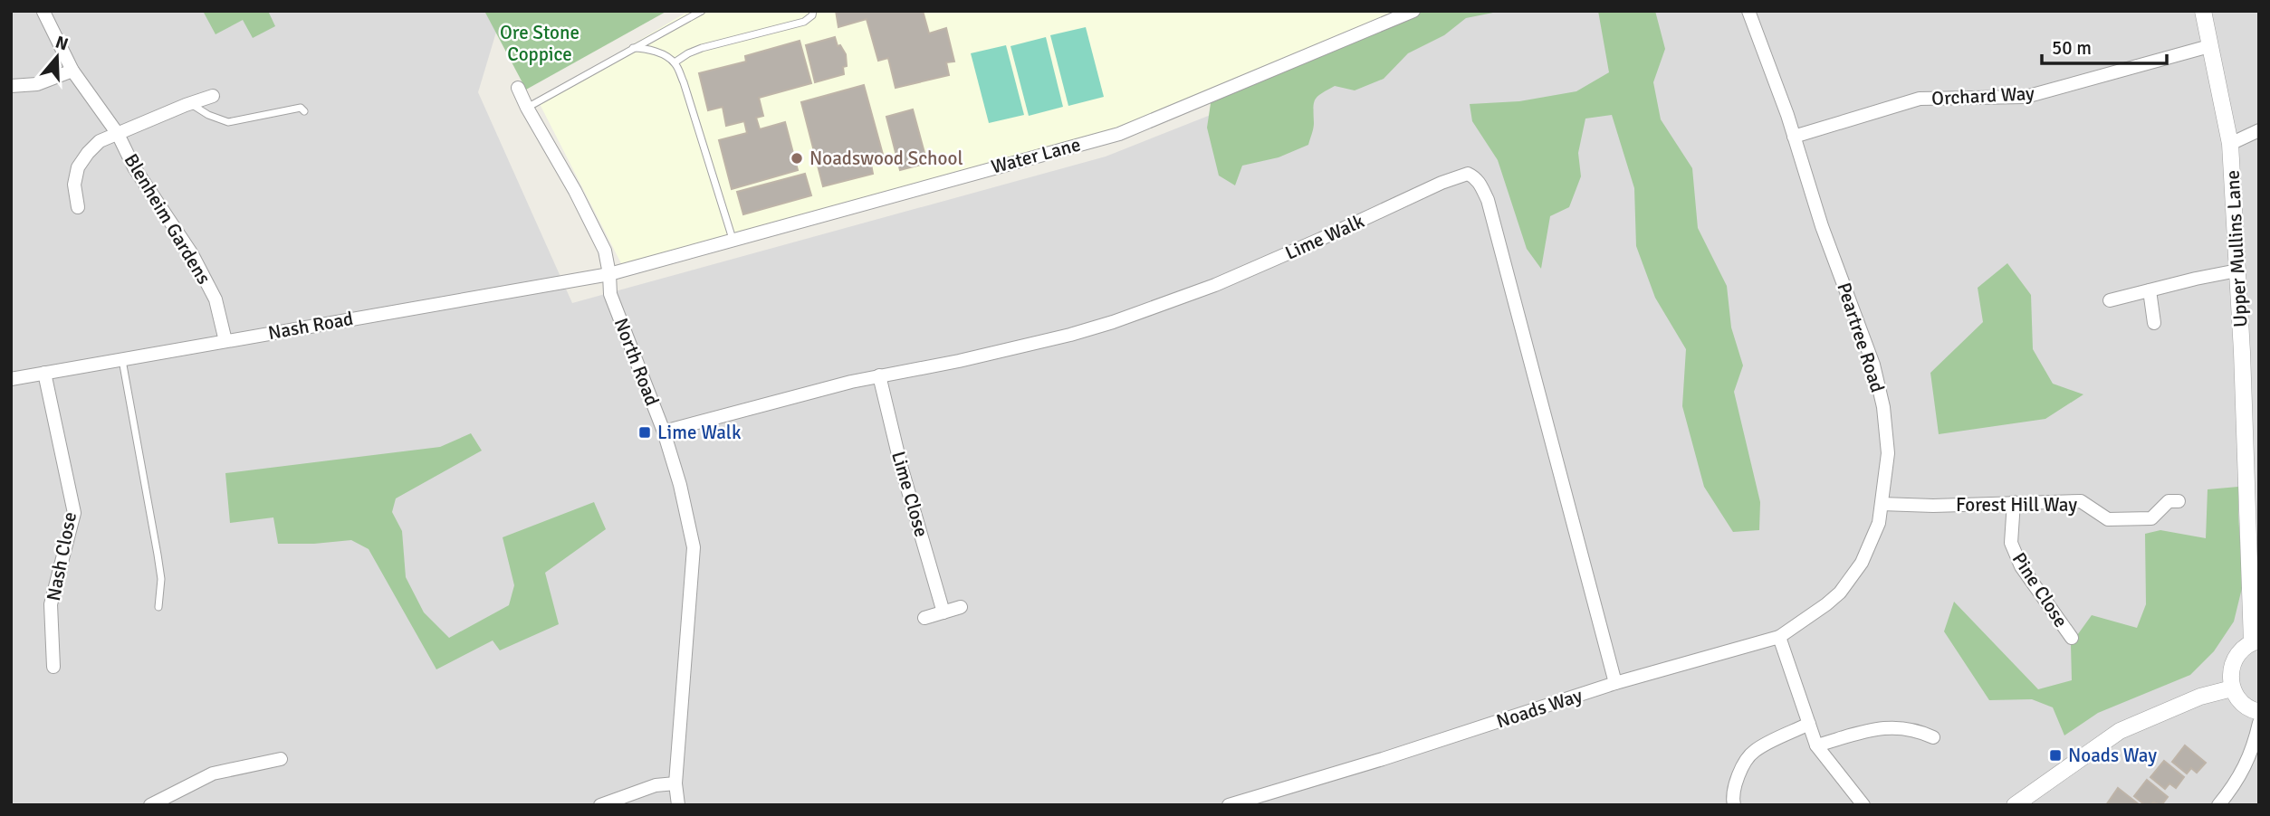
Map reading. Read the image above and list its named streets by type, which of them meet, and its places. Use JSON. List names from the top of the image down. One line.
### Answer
{"streets":{"street":["Orchard Way","Water Lane","Blenheim Gardens","Lime Walk","Upper Mullins Lane","Nash Road","Peartree Road","North Road","Lime Close","Forest Hill Way","Nash Close","Pine Close","Noads Way"]},"crossings":[["Orchard Way","Upper Mullins Lane"],["Orchard Way","Peartree Road"],["Water Lane","Nash Road"],["Water Lane","North Road"],["Blenheim Gardens","Nash Road"],["Lime Walk","North Road"],["Lime Walk","Lime Close"],["Lime Walk","Noads Way"],["Nash Road","North Road"],["Nash Road","Nash Close"],["Peartree Road","Forest Hill Way"],["Peartree Road","Noads Way"],["Forest Hill Way","Pine Close"]],"parks":["Ore Stone Coppice"],"places":{"other":["Noadswood School"],"transit":["Lime Walk","Noads Way"]},"scale_bar":"50 m","north":"top"}
